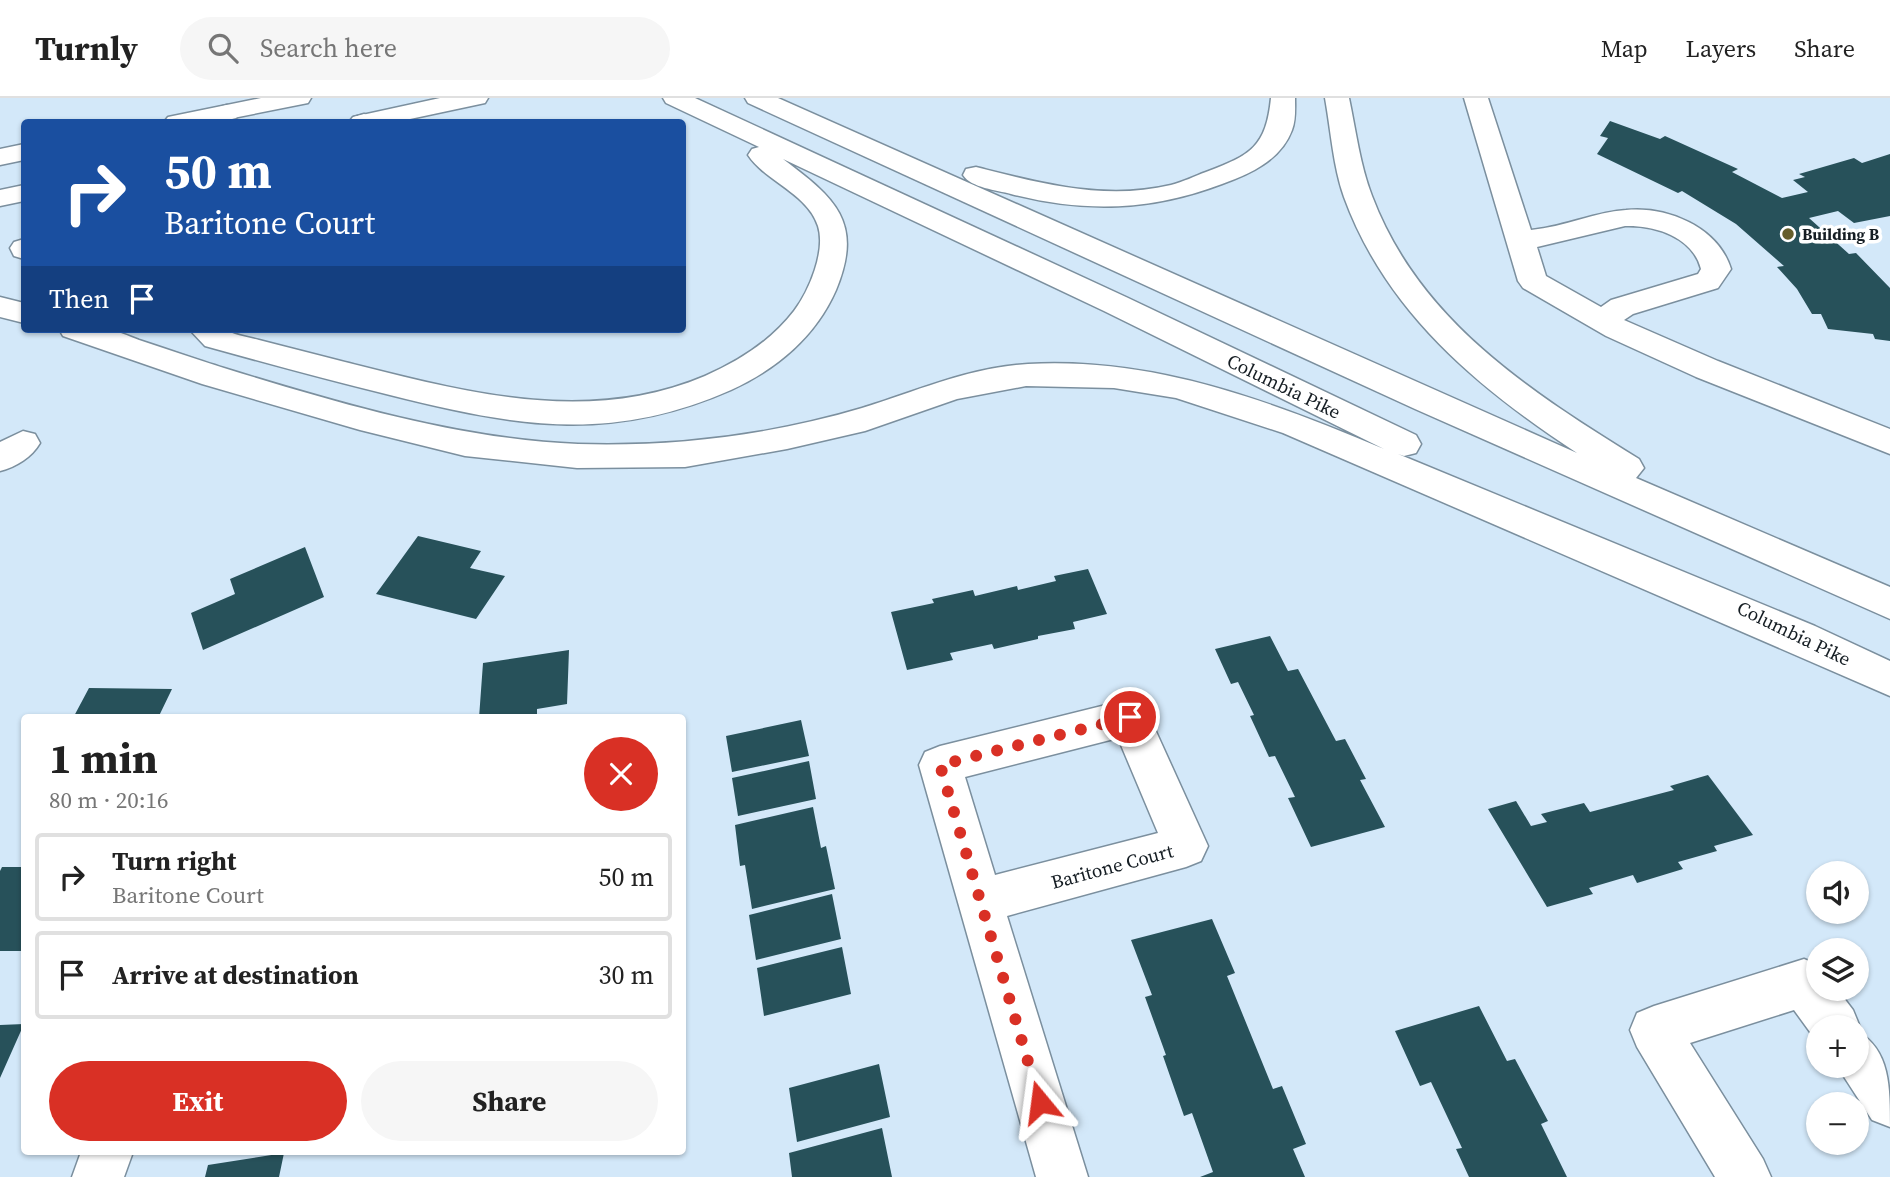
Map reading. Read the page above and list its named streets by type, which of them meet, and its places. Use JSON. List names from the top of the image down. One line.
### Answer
{"streets":{"main road":["Columbia Pike","Baritone Court"]},"places":["Building B"],"page":{"header":"Turnly","search":"Search here","nav":["Map","Layers","Share"],"turn":["50 m","Baritone Court"],"then":"Then","heading":["1 min","80 m · 20:16"],"list":[{"name":"Turn right","note":"Baritone Court","value":"50 m"},{"name":"Arrive at destination","value":"30 m"}],"map_buttons":["+","−"],"buttons":["Exit","Share"]}}
